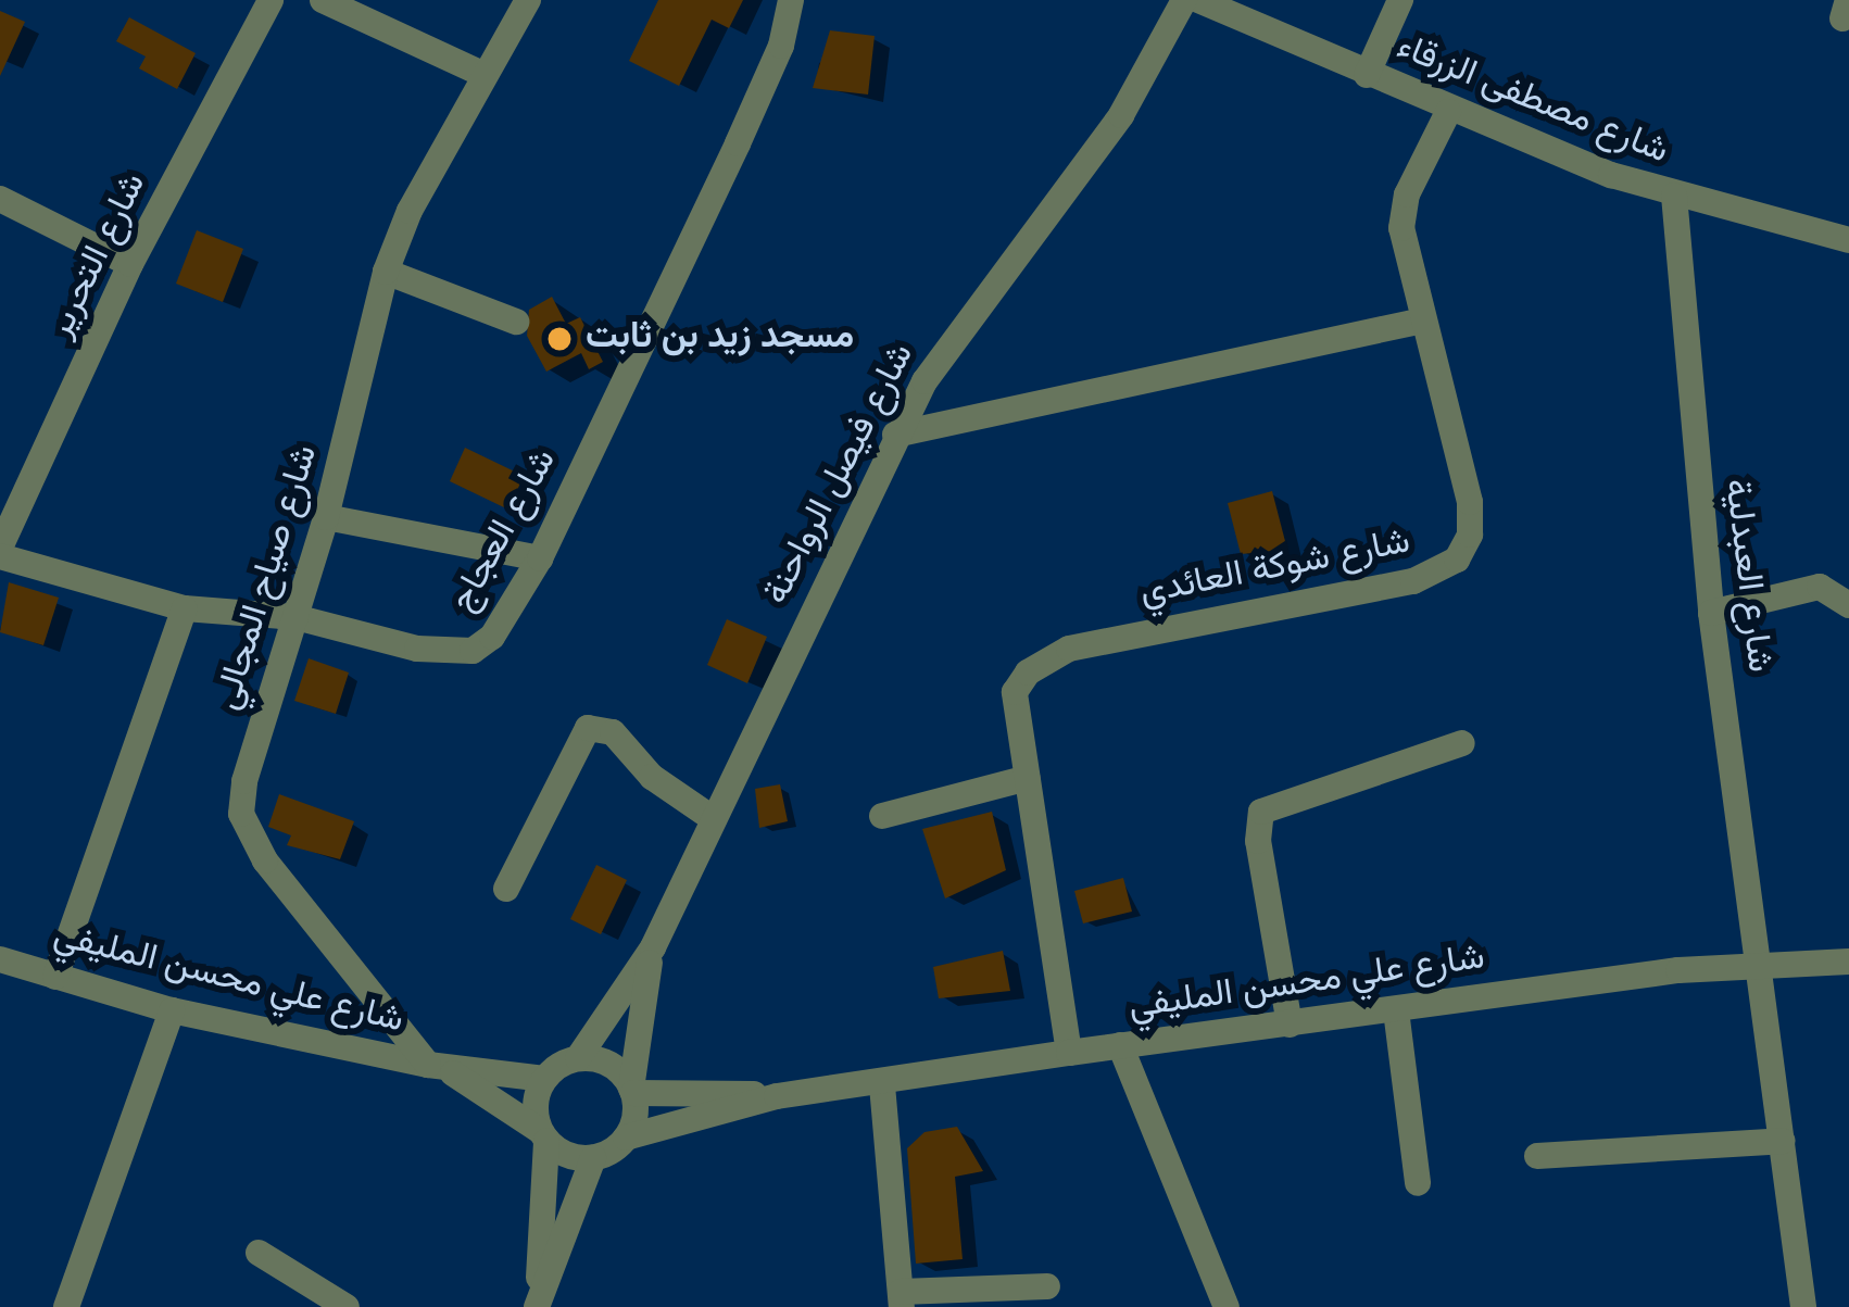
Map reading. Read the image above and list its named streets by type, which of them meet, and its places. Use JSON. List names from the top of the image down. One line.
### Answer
{"streets":{"street":["شارع مصطفى الزرقاء","شارع التحرير","شارع فيصل الرواحنة","شارع العجاج","شارع شوكة العائدي","شارع العبدلية","شارع صياح المجالي","شارع علي محسن المليفي"]},"crossings":[["شارع مصطفى الزرقاء","شارع شوكة العائدي"],["شارع مصطفى الزرقاء","شارع العبدلية"],["شارع التحرير","شارع العجاج"],["شارع فيصل الرواحنة","شارع علي محسن المليفي"],["شارع العجاج","شارع صياح المجالي"],["شارع شوكة العائدي","شارع علي محسن المليفي"],["شارع العبدلية","شارع علي محسن المليفي"],["شارع صياح المجالي","شارع علي محسن المليفي"]],"places":["مسجد زيد بن ثابت"]}
